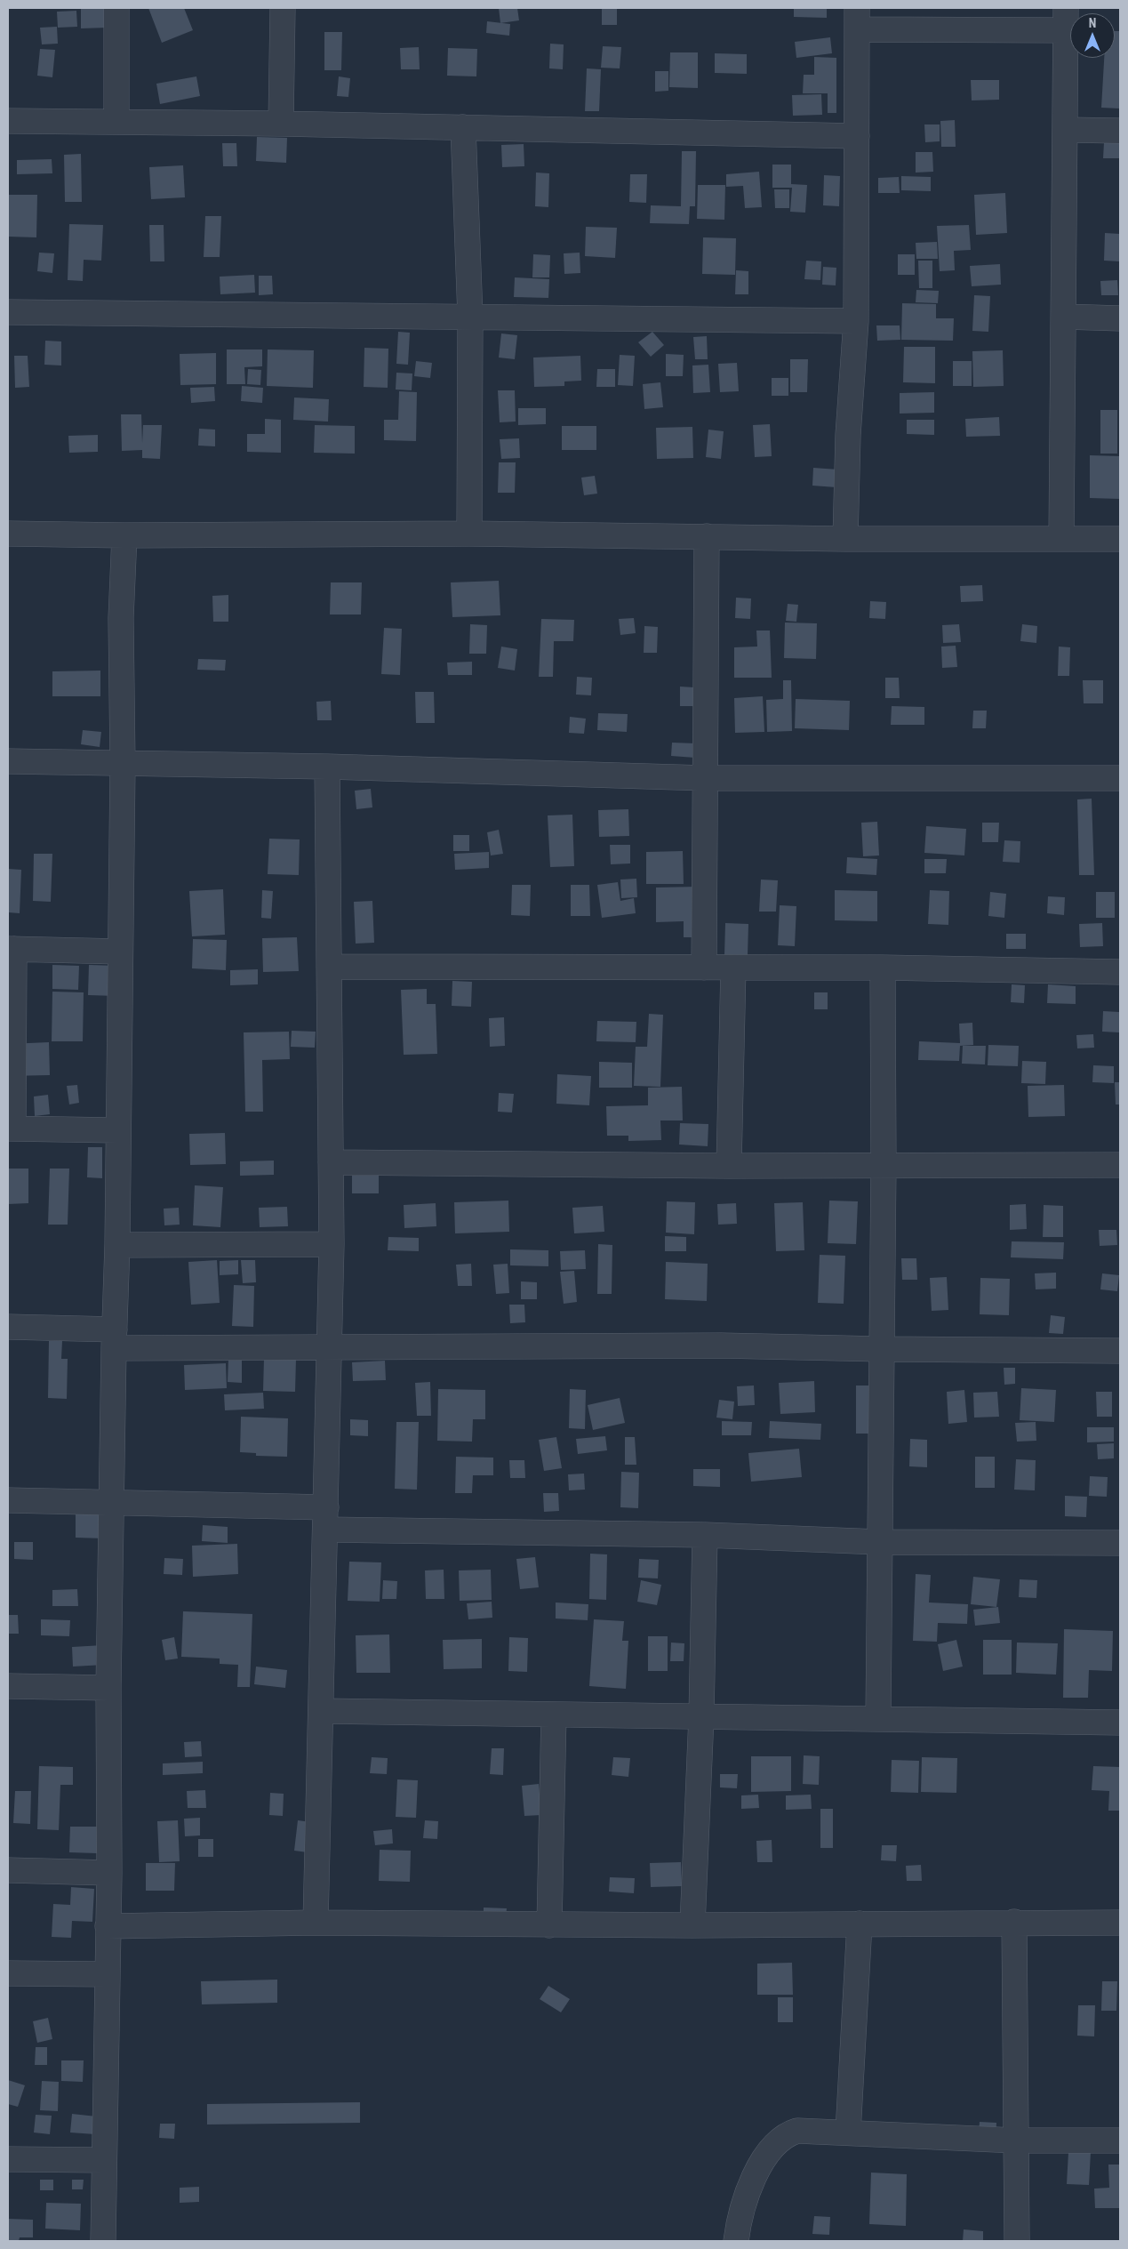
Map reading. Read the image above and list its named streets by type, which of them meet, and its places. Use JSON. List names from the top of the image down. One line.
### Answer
{"north":"top"}
